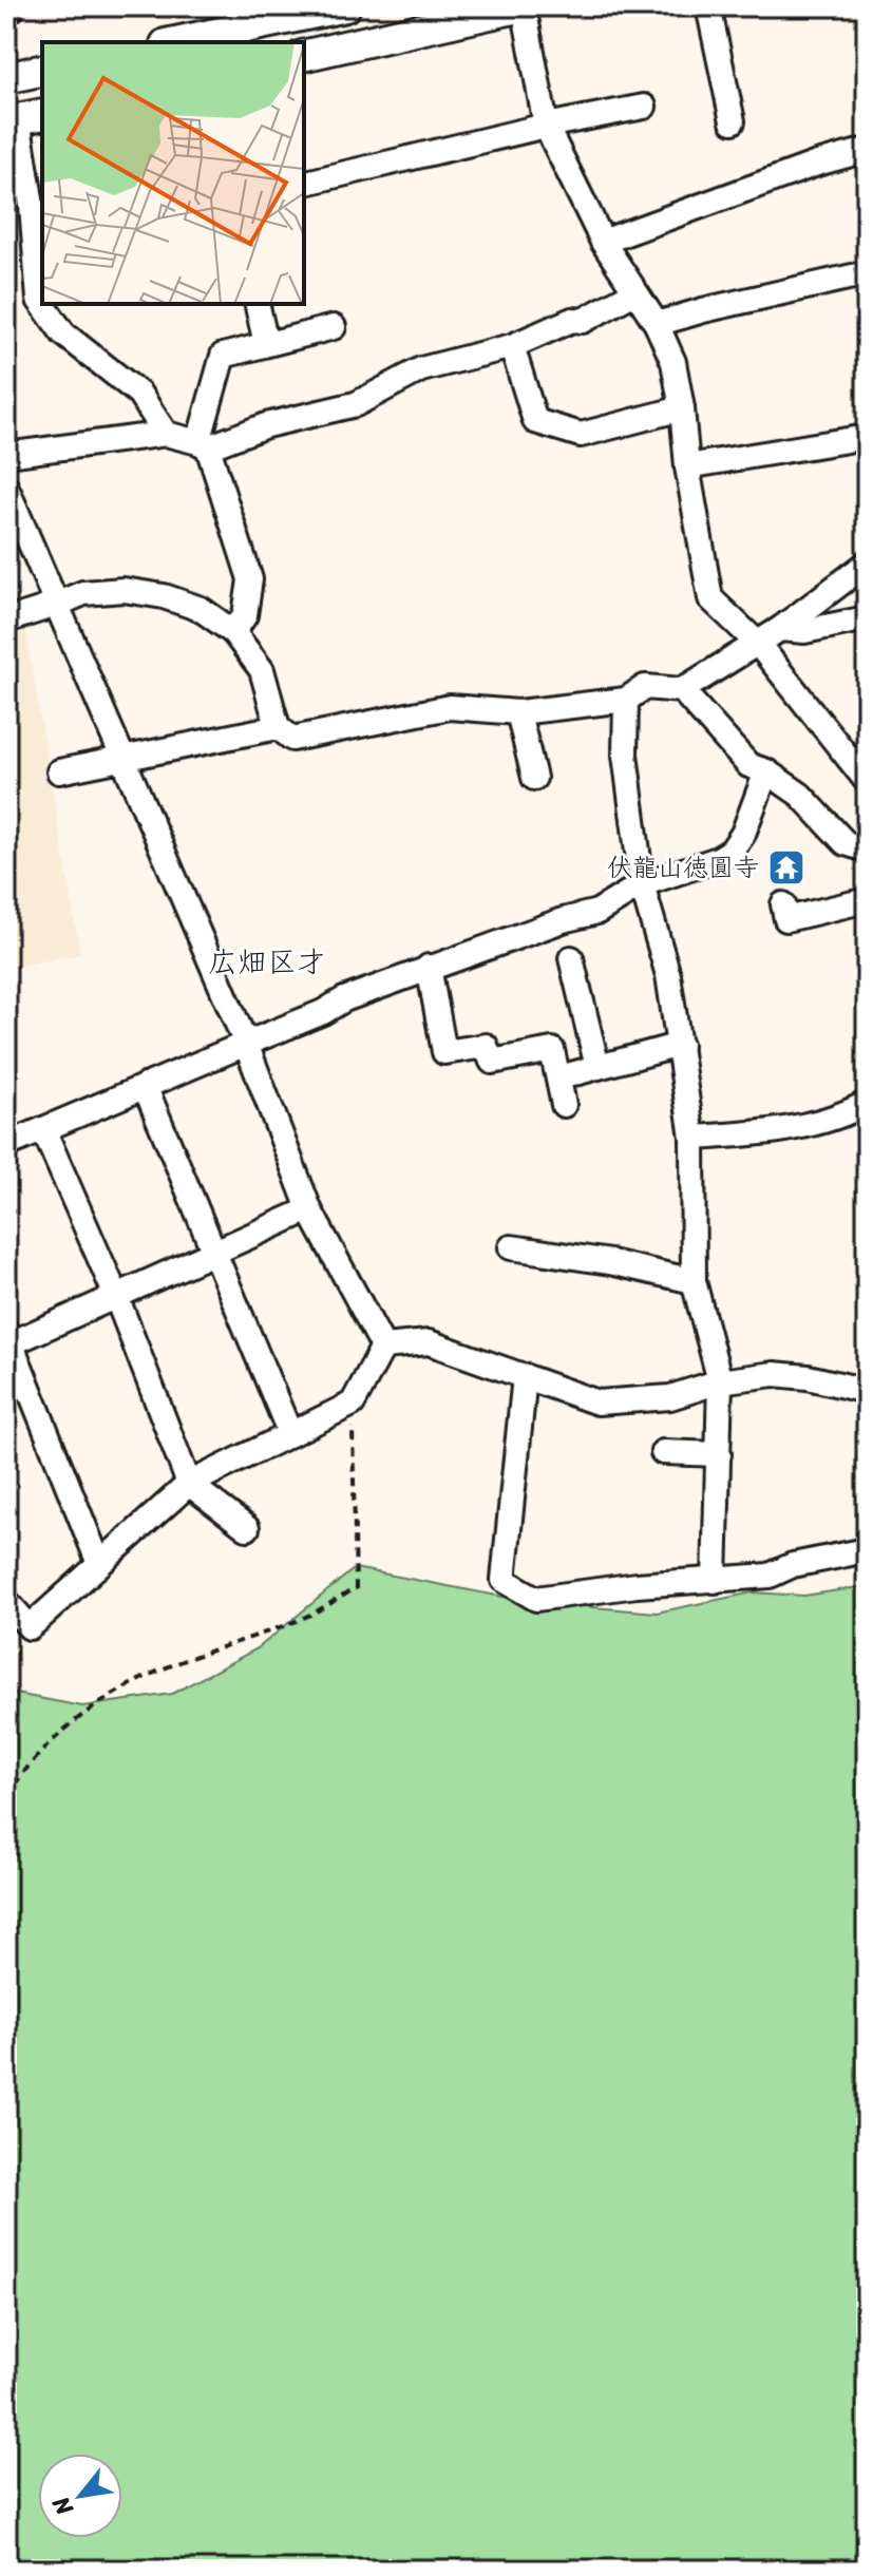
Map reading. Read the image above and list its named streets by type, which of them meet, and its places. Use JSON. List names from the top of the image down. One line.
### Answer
{"districts":["広畑区才"],"places":{"temple":["伏龍山徳圓寺"]},"north":"bottom left"}
